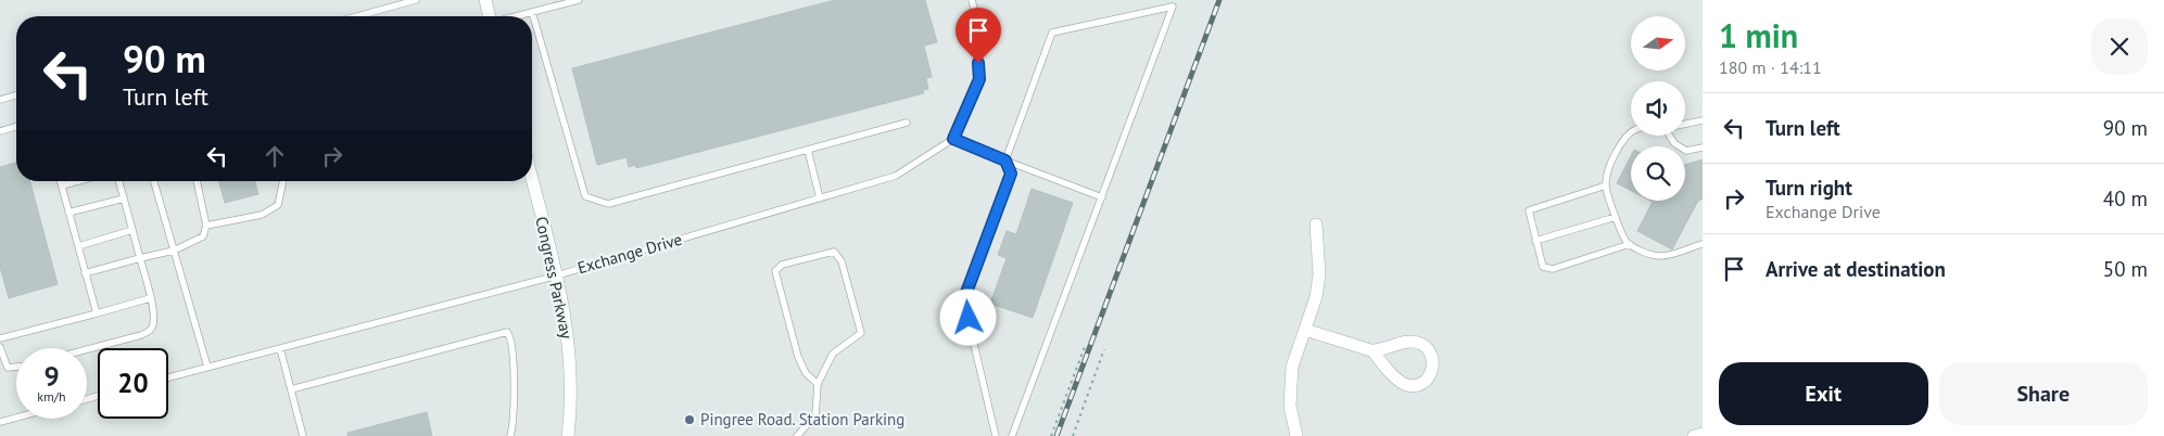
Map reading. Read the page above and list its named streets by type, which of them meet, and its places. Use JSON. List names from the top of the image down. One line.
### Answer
{"streets":{"street":["Congress Parkway"],"lane":["Exchange Drive"]},"crossings":[["Exchange Drive","Congress Parkway"]],"places":["Pingree Road. Station Parking"],"north":"right","page":{"heading":["1 min","180 m · 14:11"],"turn":["90 m","Turn left"],"list":[{"name":"Turn left","value":"90 m"},{"name":"Turn right","note":"Exchange Drive","value":"40 m"},{"name":"Arrive at destination","value":"50 m"}],"speed":"9 km/h","limit":"20","buttons":["Exit","Share"]}}
